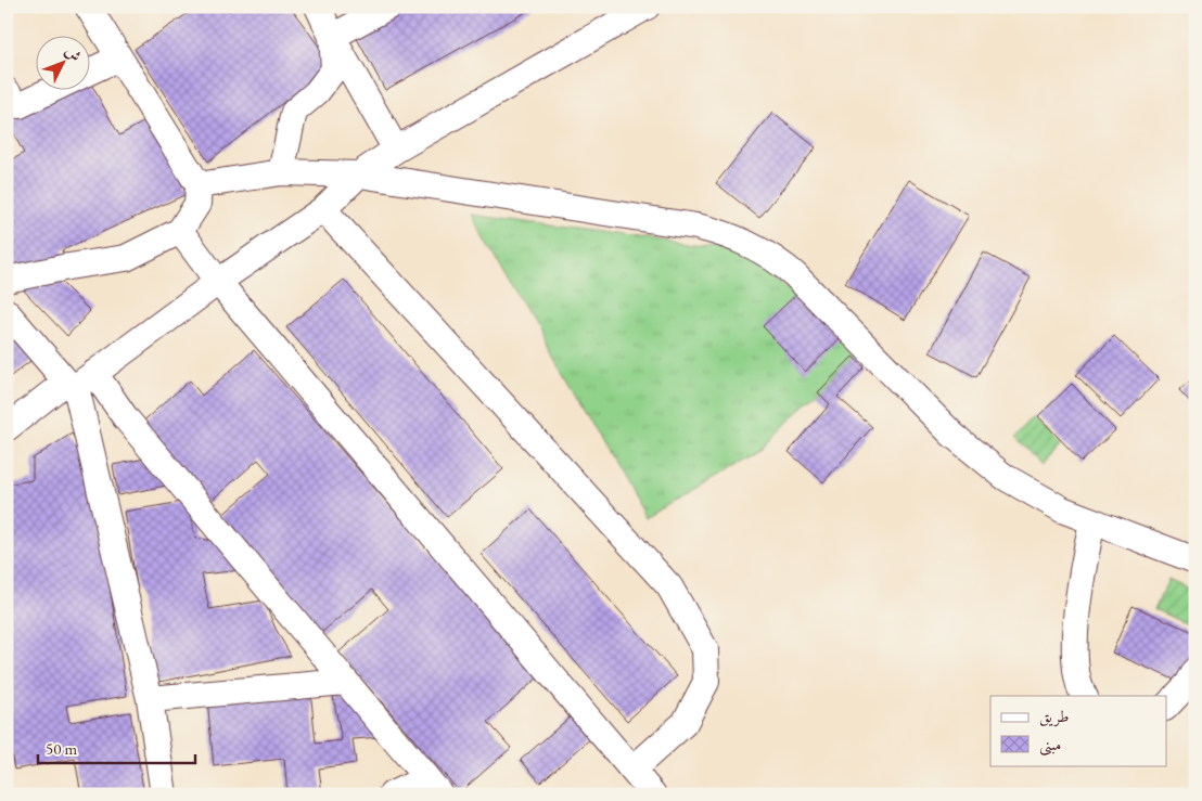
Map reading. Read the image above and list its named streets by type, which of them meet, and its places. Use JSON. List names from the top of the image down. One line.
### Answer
{"legend":["طريق","مبنى"],"scale_bar":"50 m","north":"top right"}
